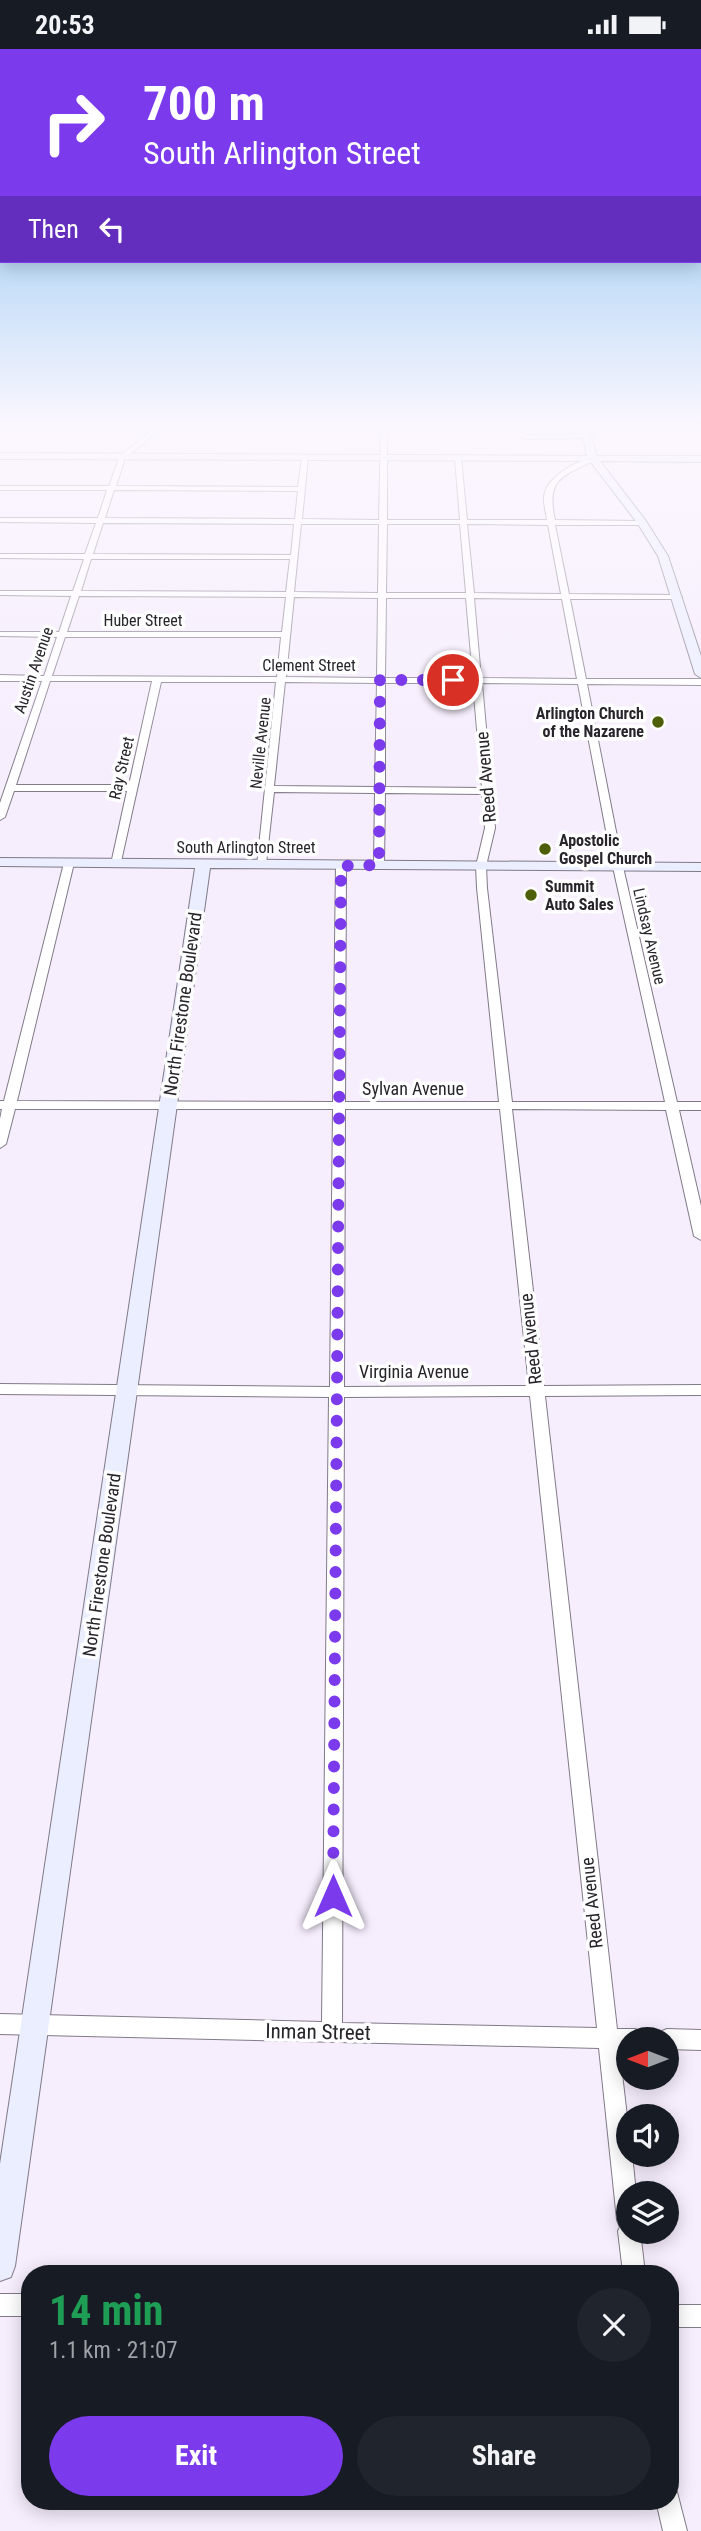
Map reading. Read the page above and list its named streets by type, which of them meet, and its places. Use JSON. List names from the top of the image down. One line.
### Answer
{"streets":{"main road":["South Arlington Street","North Firestone Boulevard"],"street":["Huber Street","Clement Street","Austin Avenue","Neville Avenue","Ray Street","Reed Avenue","Lindsay Avenue","Sylvan Avenue","Virginia Avenue","Inman Street"]},"crossings":[["Huber Street","Austin Avenue"],["Huber Street","Neville Avenue"],["Clement Street","Austin Avenue"],["Clement Street","Neville Avenue"],["Clement Street","Ray Street"],["Clement Street","Reed Avenue"],["Clement Street","Lindsay Avenue"],["Neville Avenue","South Arlington Street"],["Ray Street","South Arlington Street"],["Reed Avenue","South Arlington Street"],["Reed Avenue","Sylvan Avenue"],["Reed Avenue","Virginia Avenue"],["Reed Avenue","Inman Street"],["South Arlington Street","Lindsay Avenue"],["South Arlington Street","North Firestone Boulevard"],["Lindsay Avenue","Sylvan Avenue"],["North Firestone Boulevard","Sylvan Avenue"],["North Firestone Boulevard","Virginia Avenue"],["North Firestone Boulevard","Inman Street"]],"places":["Arlington Church of the Nazarene","Apostolic Gospel Church","Summit Auto Sales"],"north":"left","page":{"status":"20:53","turn":["700 m","South Arlington Street"],"then":"Then","heading":["14 min","1.1 km · 21:07"],"buttons":["Exit","Share"]}}
